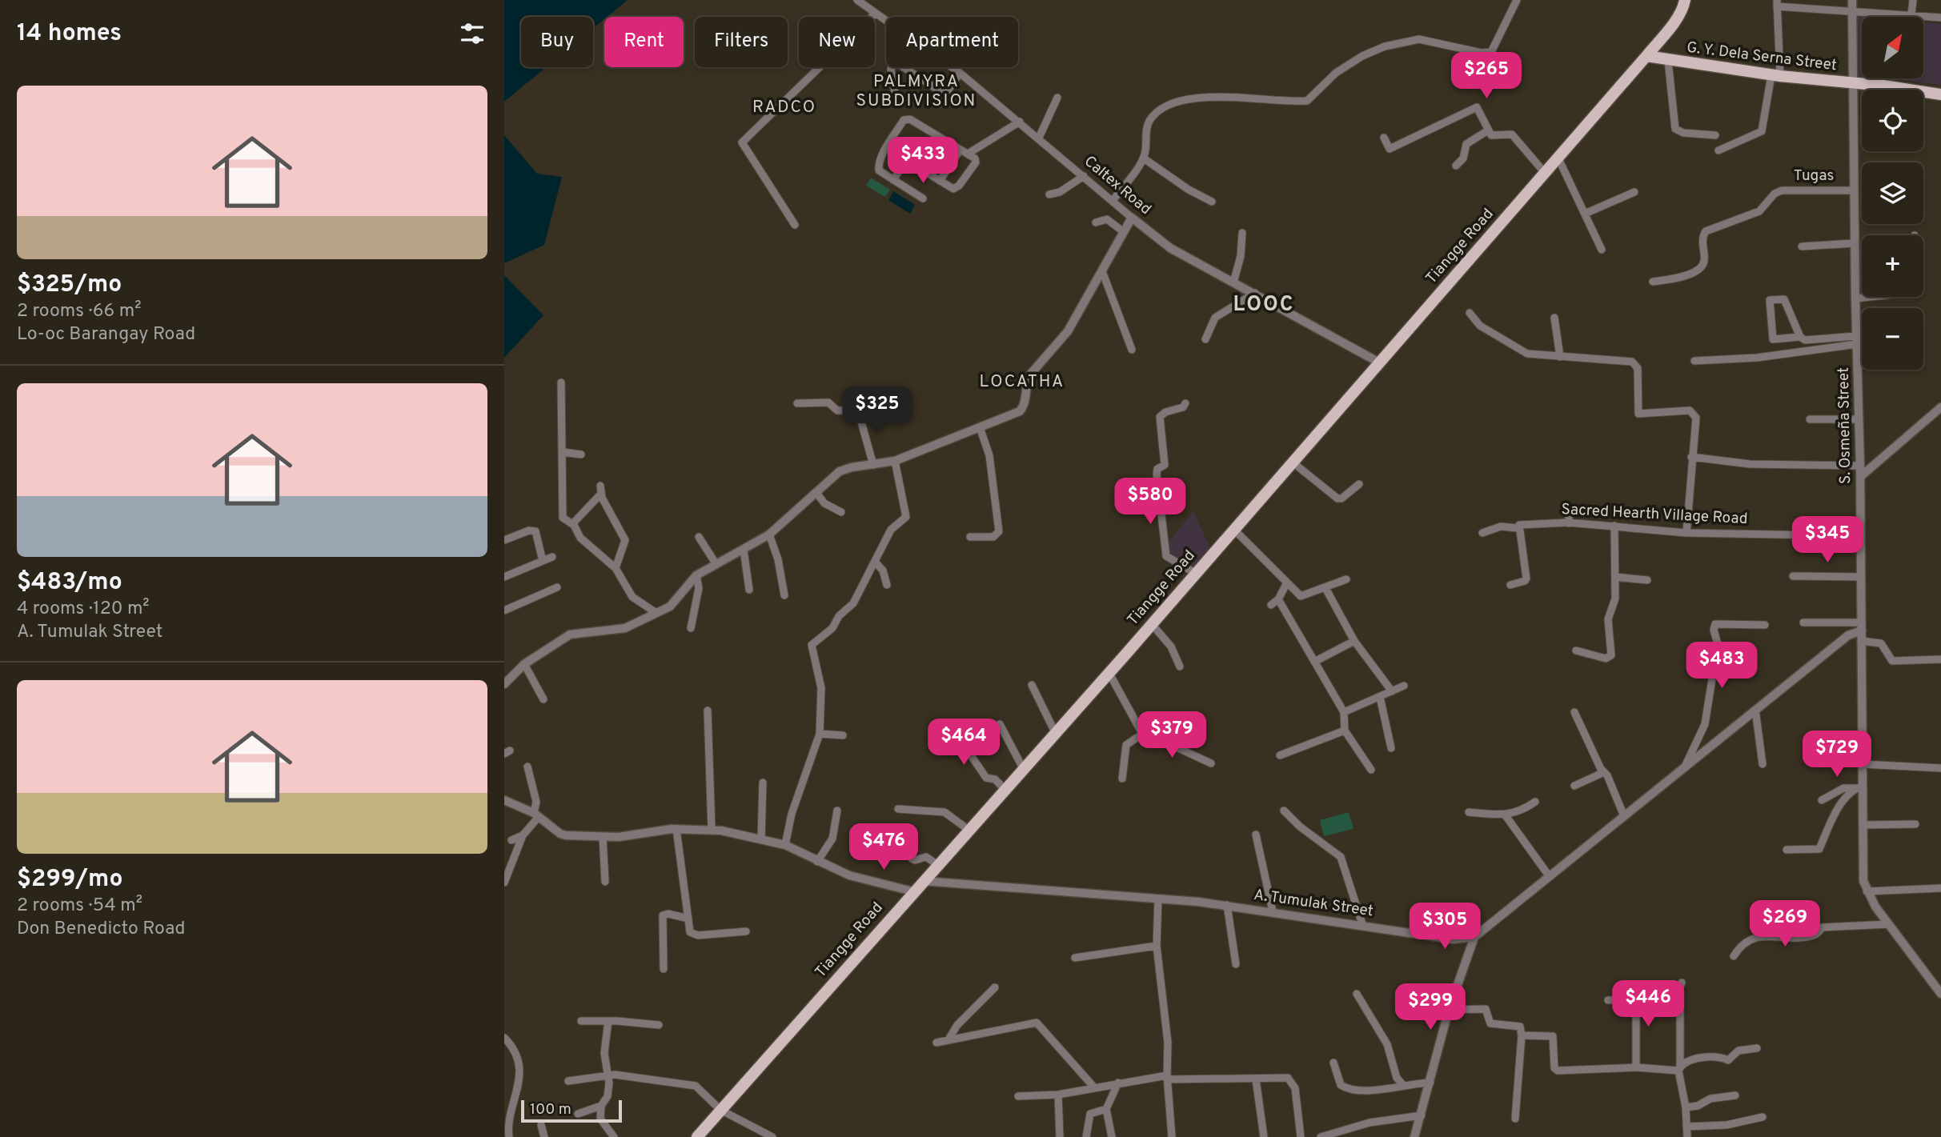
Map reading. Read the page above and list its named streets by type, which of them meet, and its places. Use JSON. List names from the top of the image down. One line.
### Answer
{"streets":{"main road":["G. Y. Dela Serna Street","Tiangge Road"],"street":["Tugas","Caltex Road","S. Osmeña Street","Sacred Hearth Village Road","A. Tumulak Street"]},"crossings":[["G. Y. Dela Serna Street","Tiangge Road"],["G. Y. Dela Serna Street","S. Osmeña Street"],["Tugas","S. Osmeña Street"],["Caltex Road","Tiangge Road"],["Tiangge Road","A. Tumulak Street"],["S. Osmeña Street","Sacred Hearth Village Road"]],"districts":["PALMYRA SUBDIVISION","RADCO","LOOC","LOCATHA"],"scale_bar":"100 m","north":"top right","page":{"heading":"14 homes","map_buttons":["+","−"],"chip":["Buy","Rent","Filters","New","Apartment"],"price":["$265","$433","$325","$580","$345","$483","$379","$464","$729","$476","$269","$305","$446","$299"],"list":[{"name":"$325/mo","note":"2 rooms · 66 m² · Lo-oc Barangay Road"},{"name":"$483/mo","note":"4 rooms · 120 m² · A. Tumulak Street"},{"name":"$299/mo","note":"2 rooms · 54 m² · Don Benedicto Road"}],"scale":"100 m"}}
